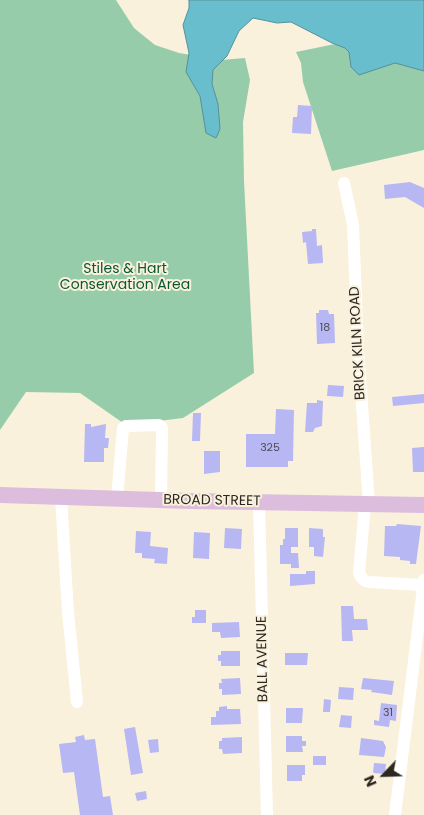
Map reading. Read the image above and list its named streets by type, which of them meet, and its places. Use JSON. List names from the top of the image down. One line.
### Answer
{"streets":{"main road":["BROAD STREET"],"street":["BRICK KILN ROAD","BALL AVENUE"]},"crossings":[["BRICK KILN ROAD","BROAD STREET"],["BROAD STREET","BALL AVENUE"]],"parks":["Stiles & Hart Conservation Area"],"house_numbers":["18","325","31"],"north":"bottom left"}
